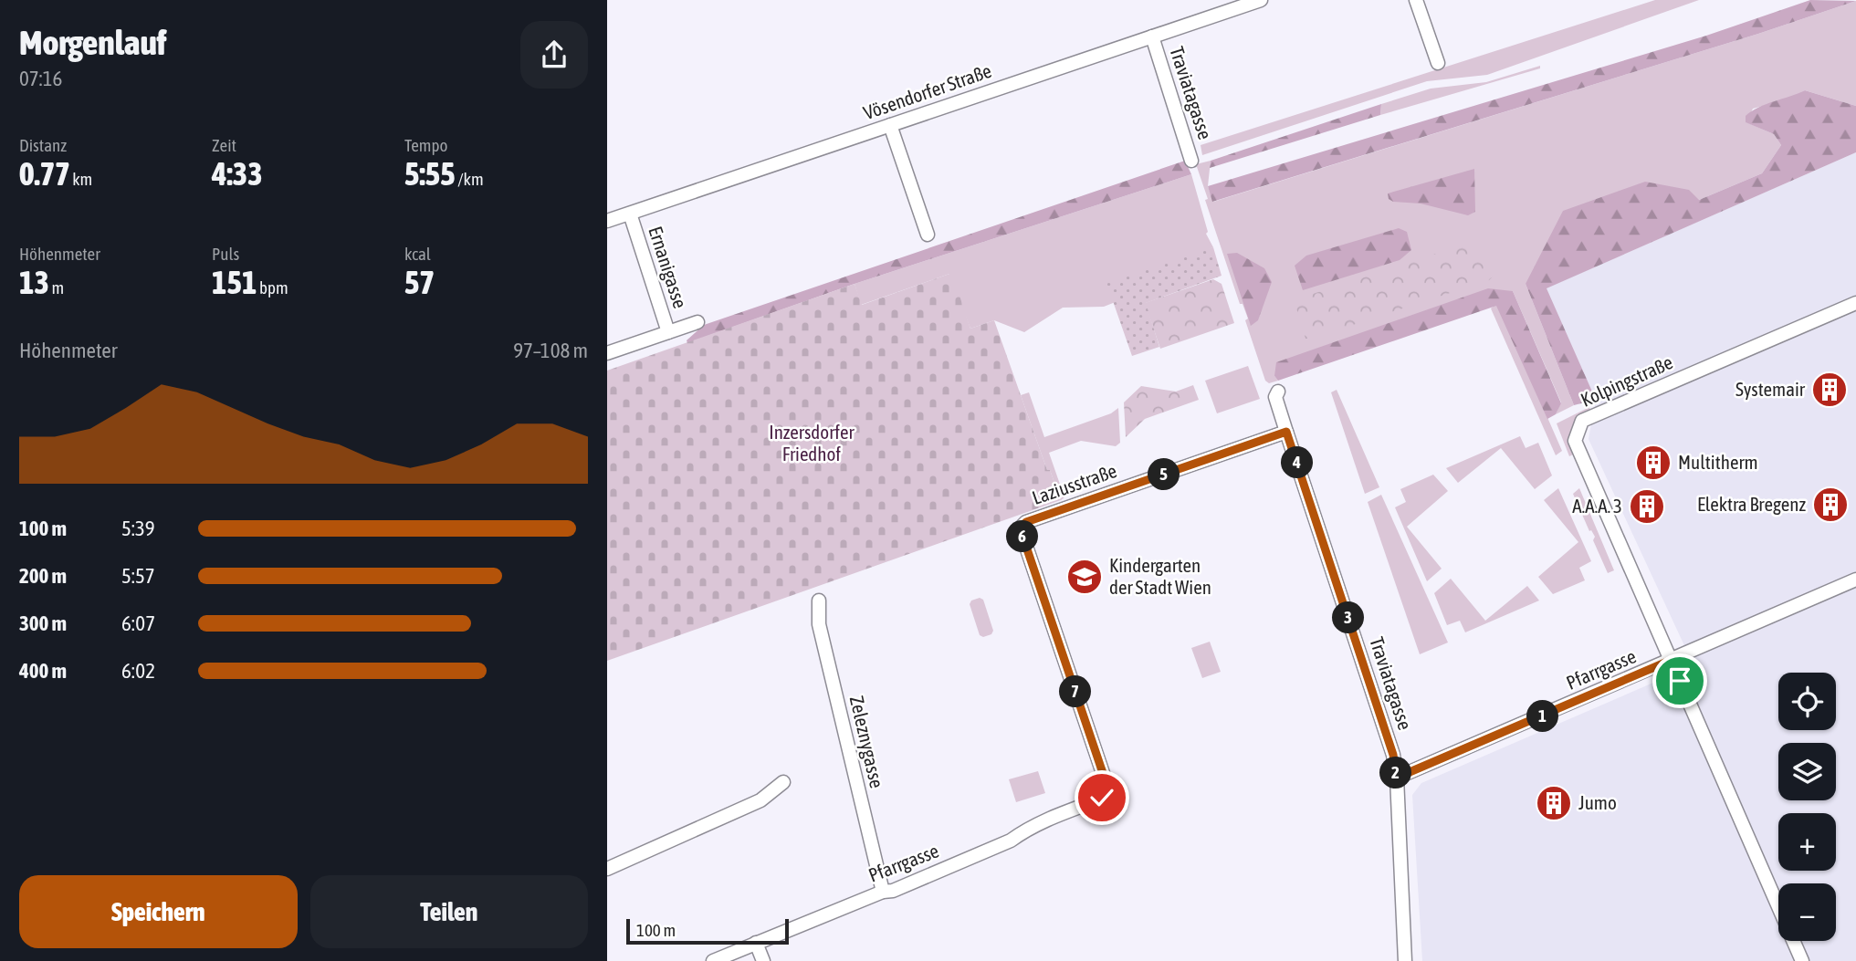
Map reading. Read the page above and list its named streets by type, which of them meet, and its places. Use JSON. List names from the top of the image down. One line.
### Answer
{"streets":{"street":["Vösendorfer Straße","Traviatagasse","Ernanigasse","Kolpingstraße","Laziusstraße","Pfarrgasse","Zeleznygasse"]},"crossings":[["Vösendorfer Straße","Traviatagasse"],["Vösendorfer Straße","Ernanigasse"],["Traviatagasse","Laziusstraße"],["Traviatagasse","Pfarrgasse"],["Kolpingstraße","Pfarrgasse"],["Laziusstraße","Pfarrgasse"],["Pfarrgasse","Zeleznygasse"]],"parks":["Inzersdorfer Friedhof"],"places":{"building":["Systemair","Multitherm","Elektra Bregenz","A.A.A. 3","Jumo"],"school or university":["Kindergarten der Stadt Wien"]},"scale_bar":"100 m","page":{"heading":["Morgenlauf","07:16"],"stats":[["Distanz","0.77 km"],["Zeit","4:33"],["Tempo","5:55 /km"],["Höhenmeter","13 m"],["Puls","151 bpm"],["kcal","57"]],"chart":["Höhenmeter","97–108 m"],"pins":["4","5","6","3","7","1","2"],"list":[{"name":"100 m","note":"5:39"},{"name":"200 m","note":"5:57"},{"name":"300 m","note":"6:07"},{"name":"400 m","note":"6:02"}],"map_buttons":["+","−"],"buttons":["Speichern","Teilen"],"scale":"100 m"}}
